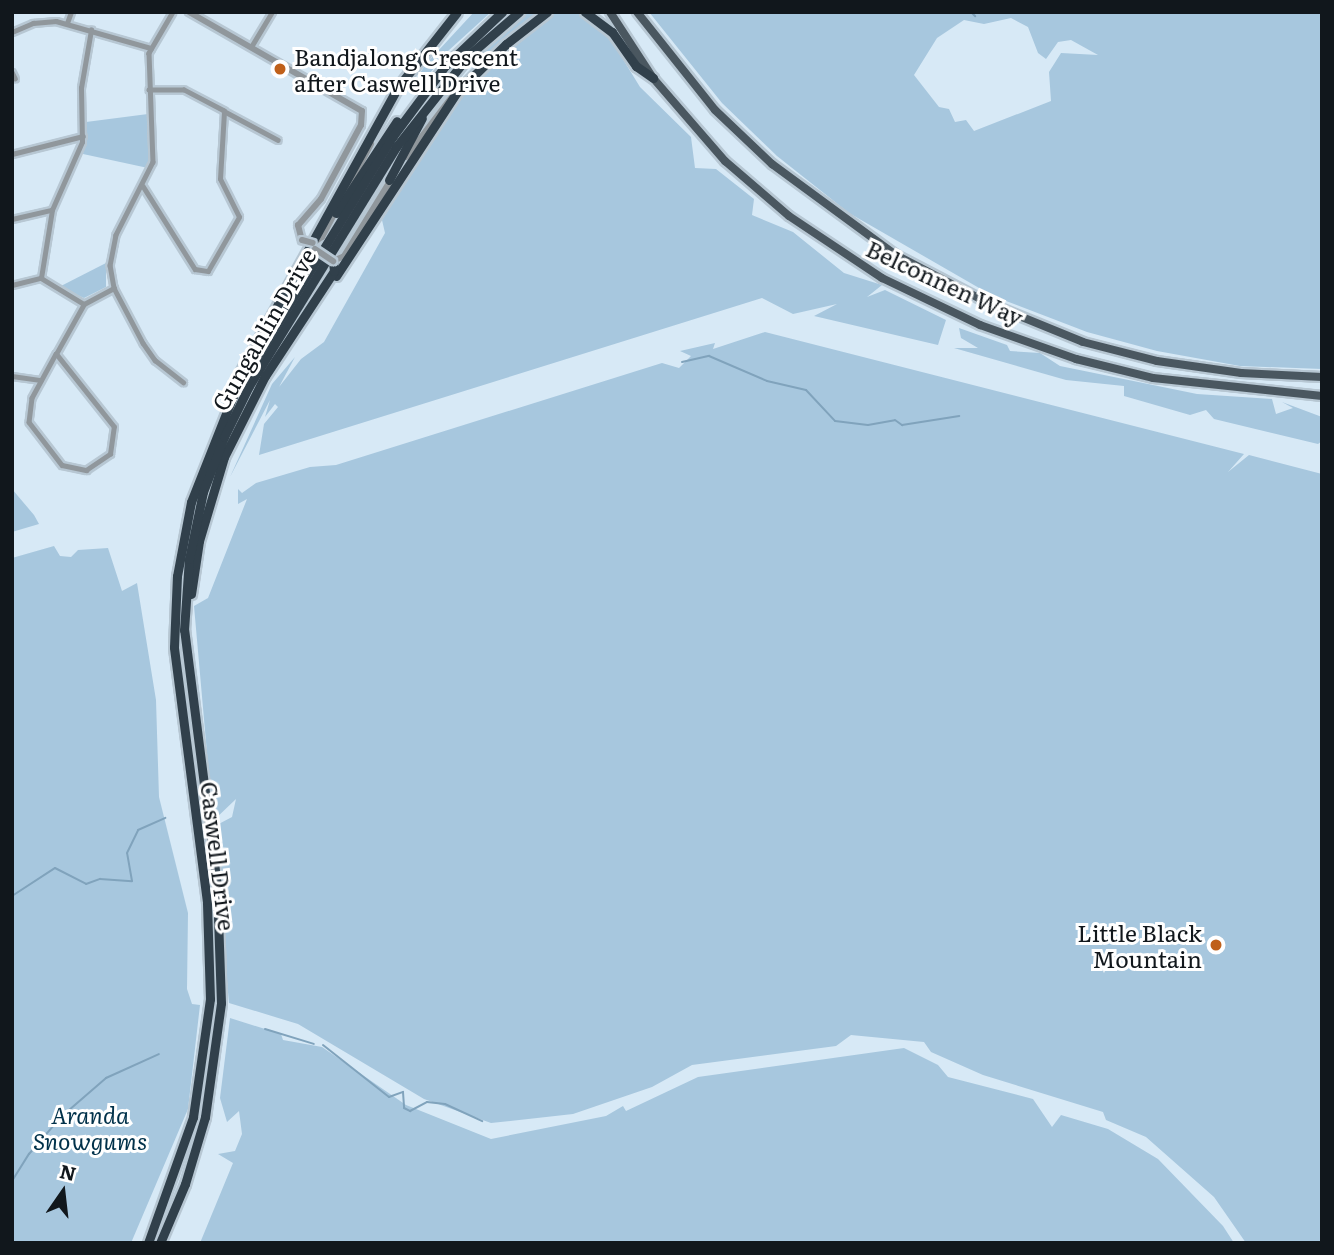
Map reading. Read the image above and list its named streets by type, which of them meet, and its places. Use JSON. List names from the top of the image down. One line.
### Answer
{"streets":{"highway":["Gungahlin Drive","Caswell Drive"],"main road":["Belconnen Way"]},"crossings":[["Gungahlin Drive","Caswell Drive"]],"parks":["Aranda Snowgums"],"places":["Bandjalong Crescent after Caswell Drive","Little Black Mountain"],"north":"top"}
